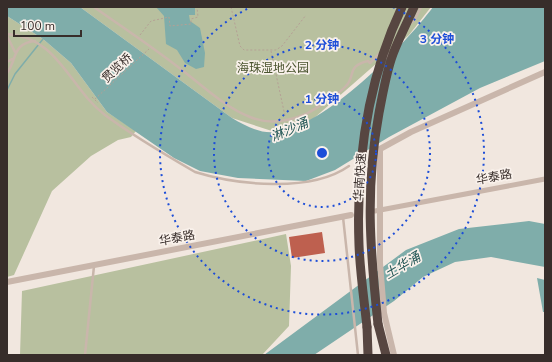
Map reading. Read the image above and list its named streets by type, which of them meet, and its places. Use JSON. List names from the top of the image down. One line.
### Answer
{"streets":{"highway":["华南快速"],"street":["华泰路"],"path":["贯览桥"]},"water":["淋沙涌","土华涌"],"parks":["海珠湿地公园"],"scale_bar":"100 m","rings":["3 分钟","2 分钟","1 分钟"]}
